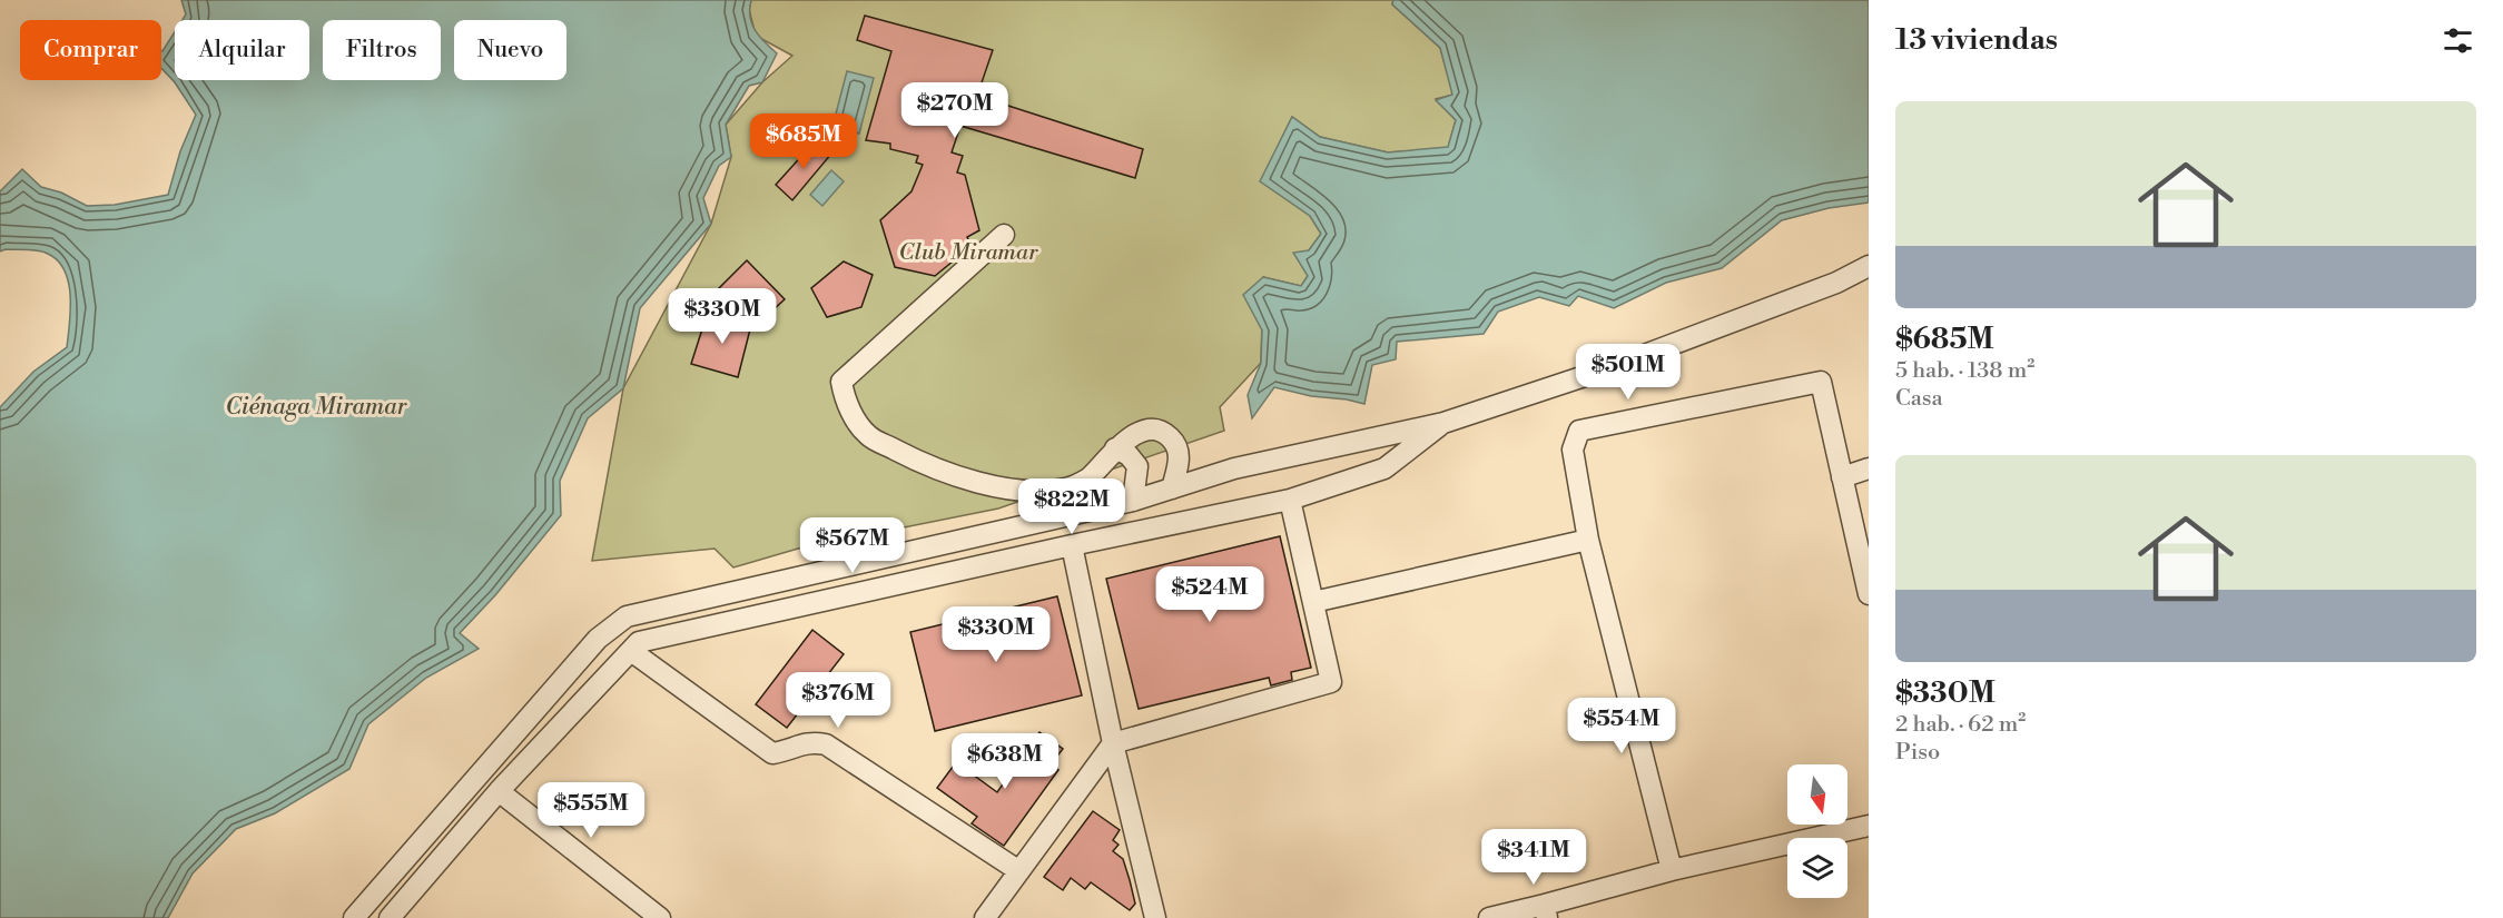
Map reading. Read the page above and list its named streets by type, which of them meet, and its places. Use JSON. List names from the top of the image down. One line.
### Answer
{"water":["Ciénaga Miramar"],"parks":["Club Miramar"],"north":"bottom","page":{"heading":"13 viviendas","chip":["Comprar","Alquilar","Filtros","Nuevo"],"list":[{"name":"$685M","note":"5 hab. · 138 m² · Casa"},{"name":"$330M","note":"2 hab. · 62 m² · Piso"}],"price":["$270M","$685M","$330M","$501M","$822M","$567M","$524M","$330M","$376M","$554M","$638M","$555M","$341M"]}}
